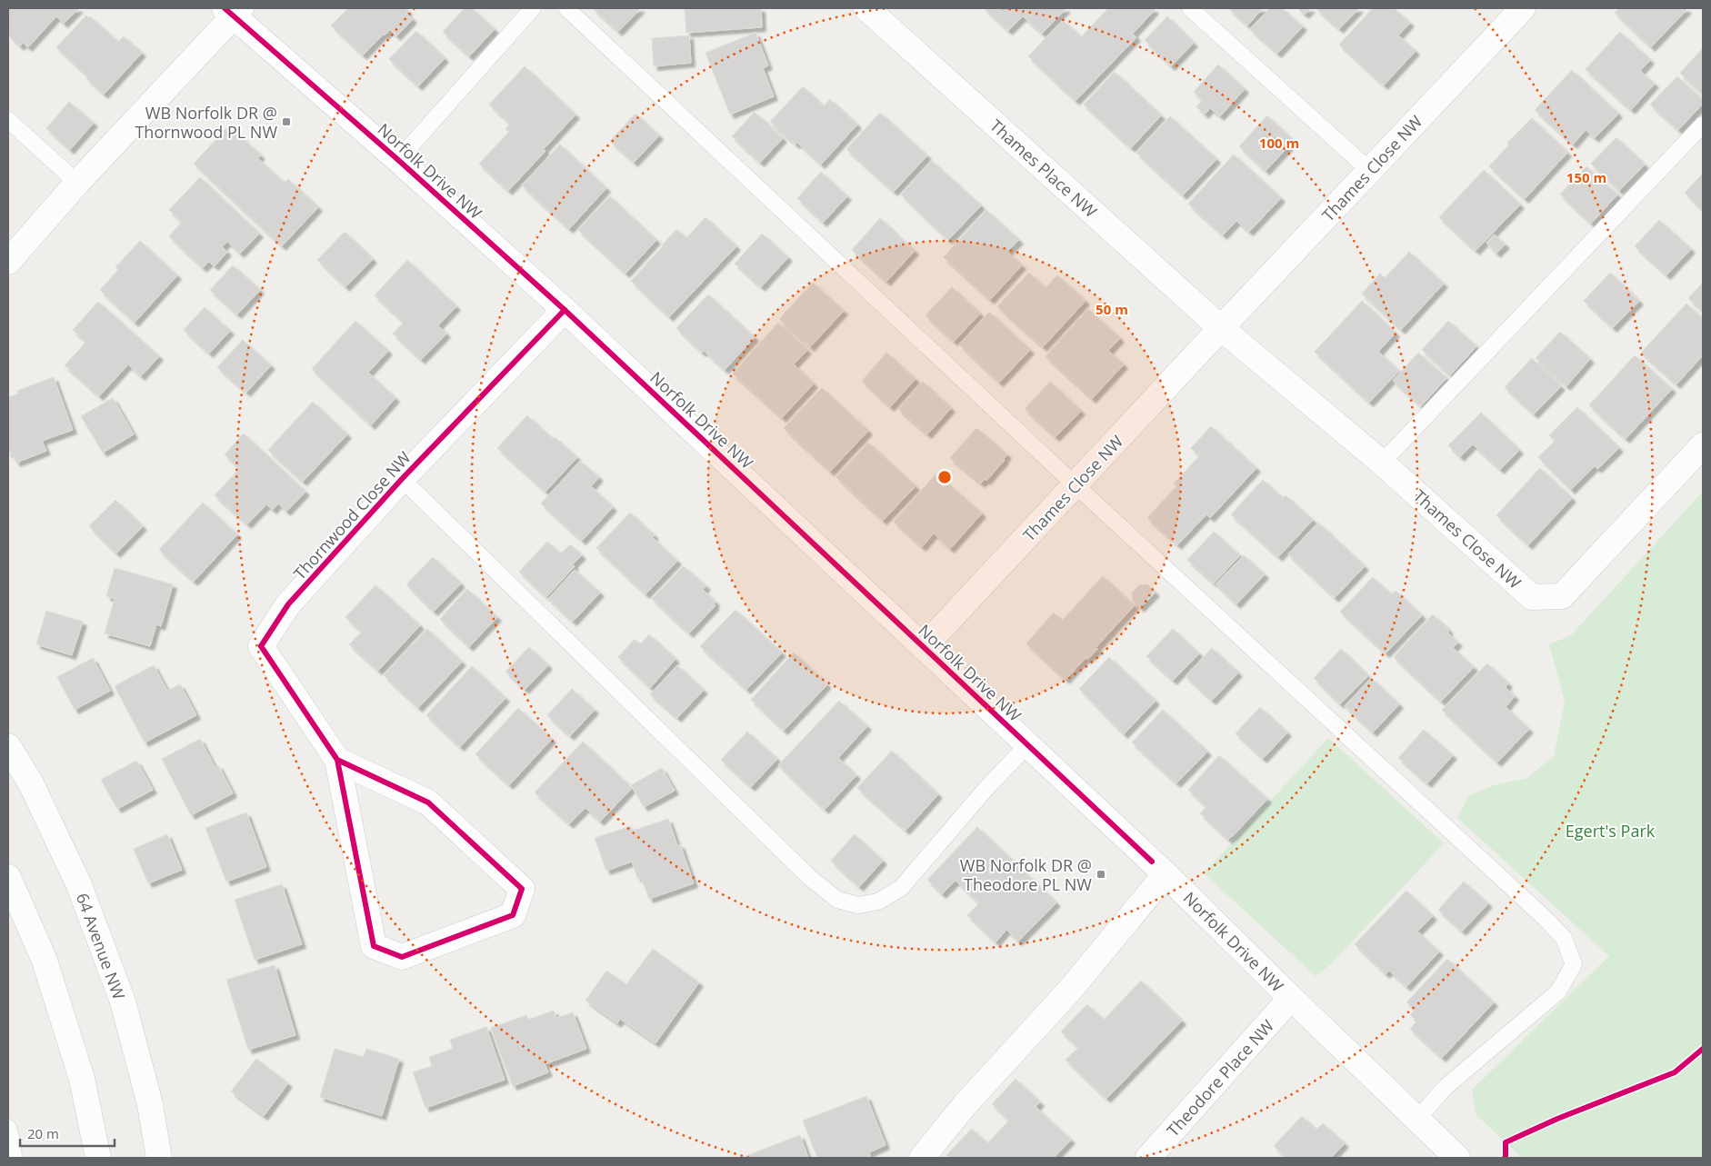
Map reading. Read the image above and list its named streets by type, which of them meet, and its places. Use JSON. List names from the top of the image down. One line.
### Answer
{"streets":{"street":["Thames Place NW","Thames Close NW","Norfolk Drive NW","Thornwood Close NW","64 Avenue NW","Theodore Place NW"]},"crossings":[["Thames Place NW","Thames Close NW"],["Thames Close NW","Norfolk Drive NW"],["Norfolk Drive NW","Thornwood Close NW"],["Norfolk Drive NW","Theodore Place NW"]],"parks":["Egert's Park"],"places":{"transit":["WB Norfolk DR @ Thornwood PL NW","WB Norfolk DR @ Theodore PL NW"]},"scale_bar":"20 m","rings":["100 m","150 m","50 m"]}
